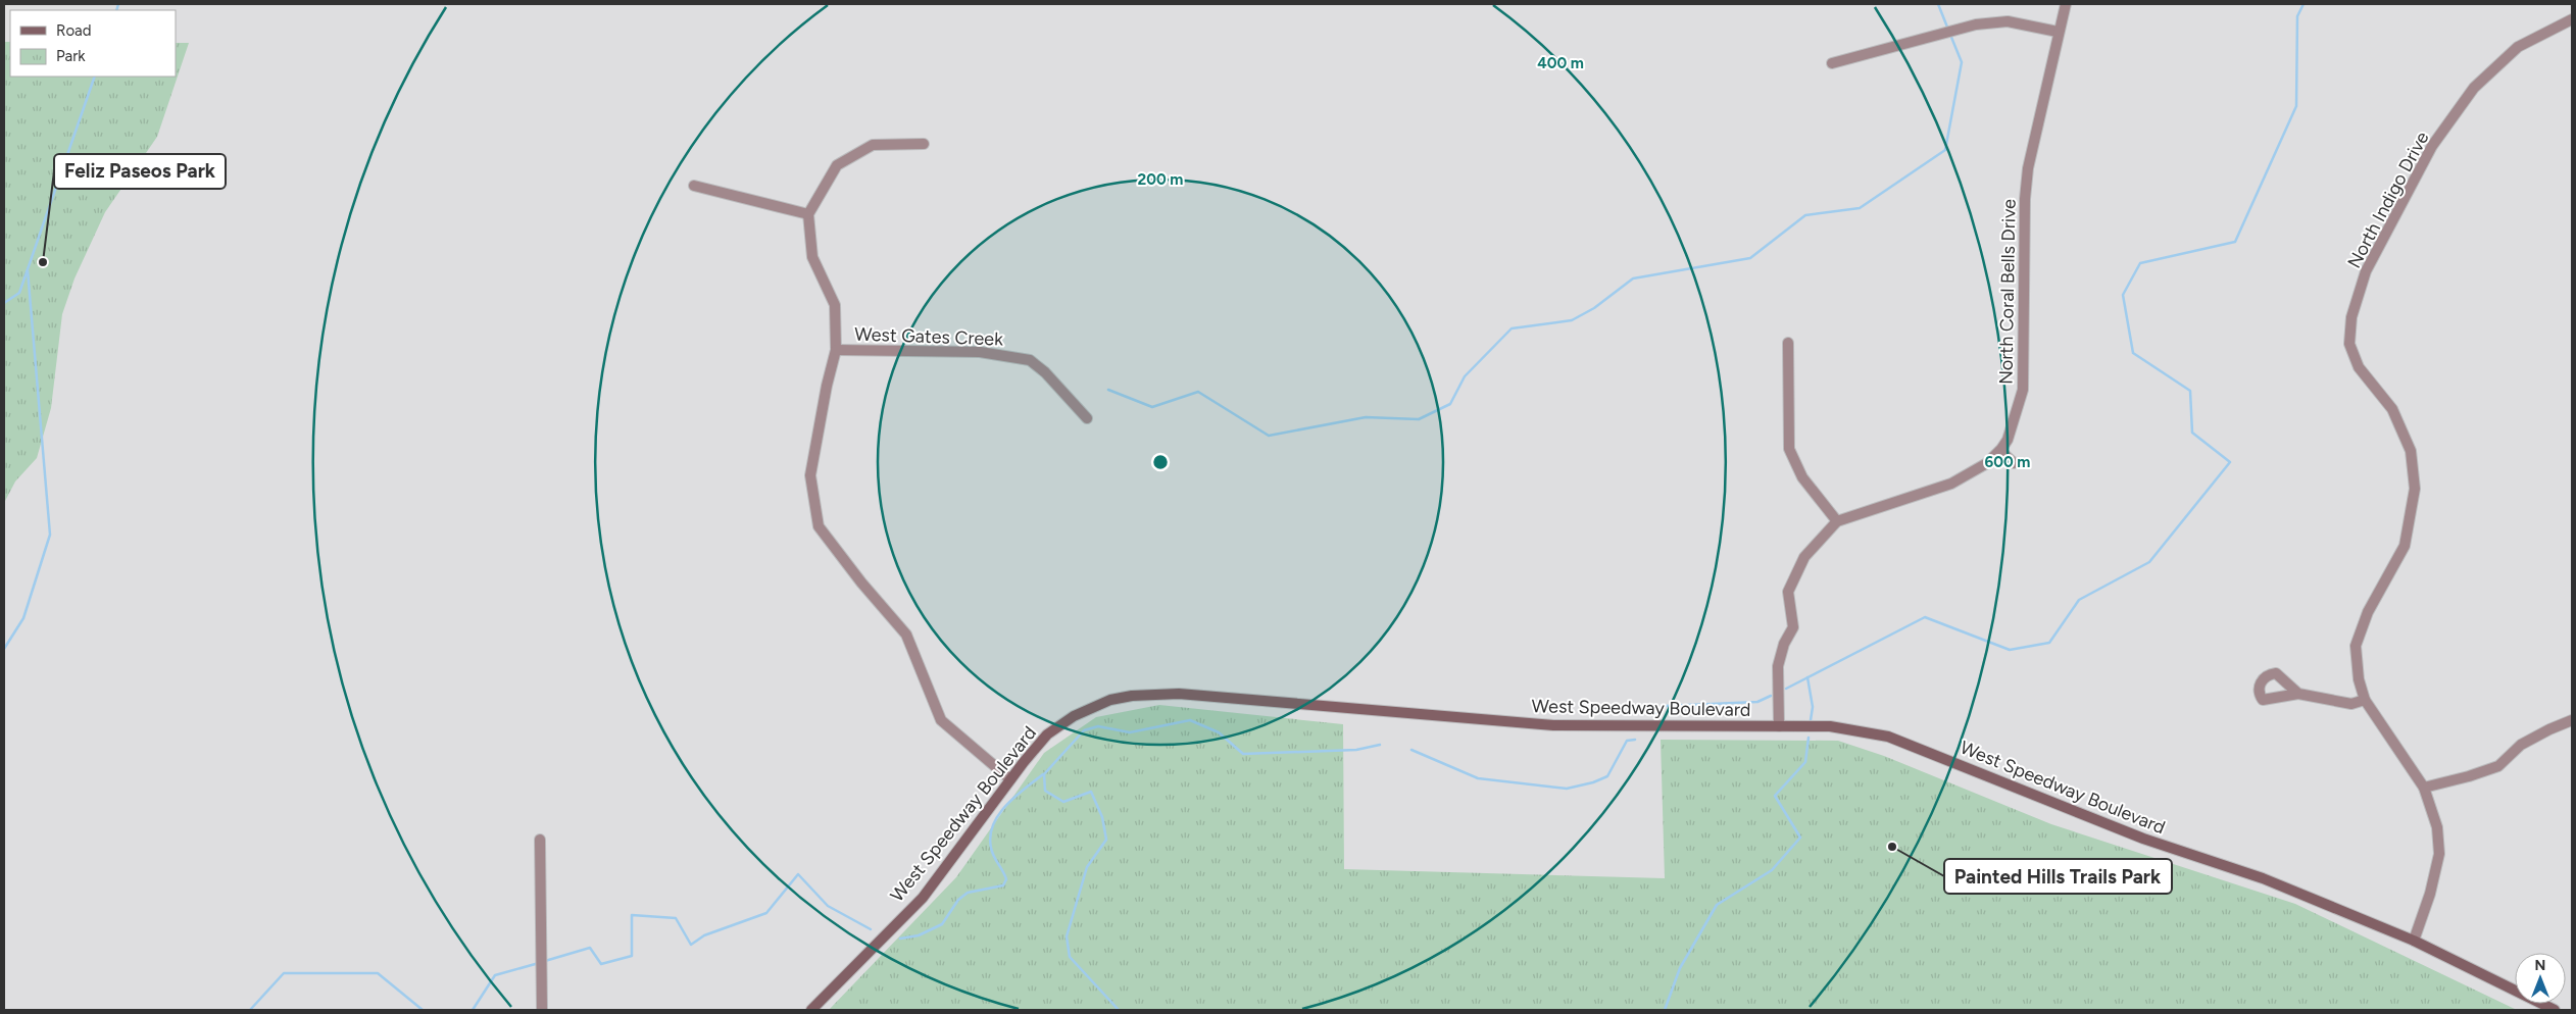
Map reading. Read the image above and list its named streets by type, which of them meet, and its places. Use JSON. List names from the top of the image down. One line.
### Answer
{"streets":{"main road":["West Speedway Boulevard"],"street":["North Indigo Drive","North Coral Bells Drive","West Gates Creek"]},"crossings":[["North Indigo Drive","West Speedway Boulevard"],["North Coral Bells Drive","West Speedway Boulevard"]],"places":["Feliz Paseos Park","Painted Hills Trails Park"],"legend":["Road","Park"],"north":"top","rings":["400 m","200 m","600 m"]}
